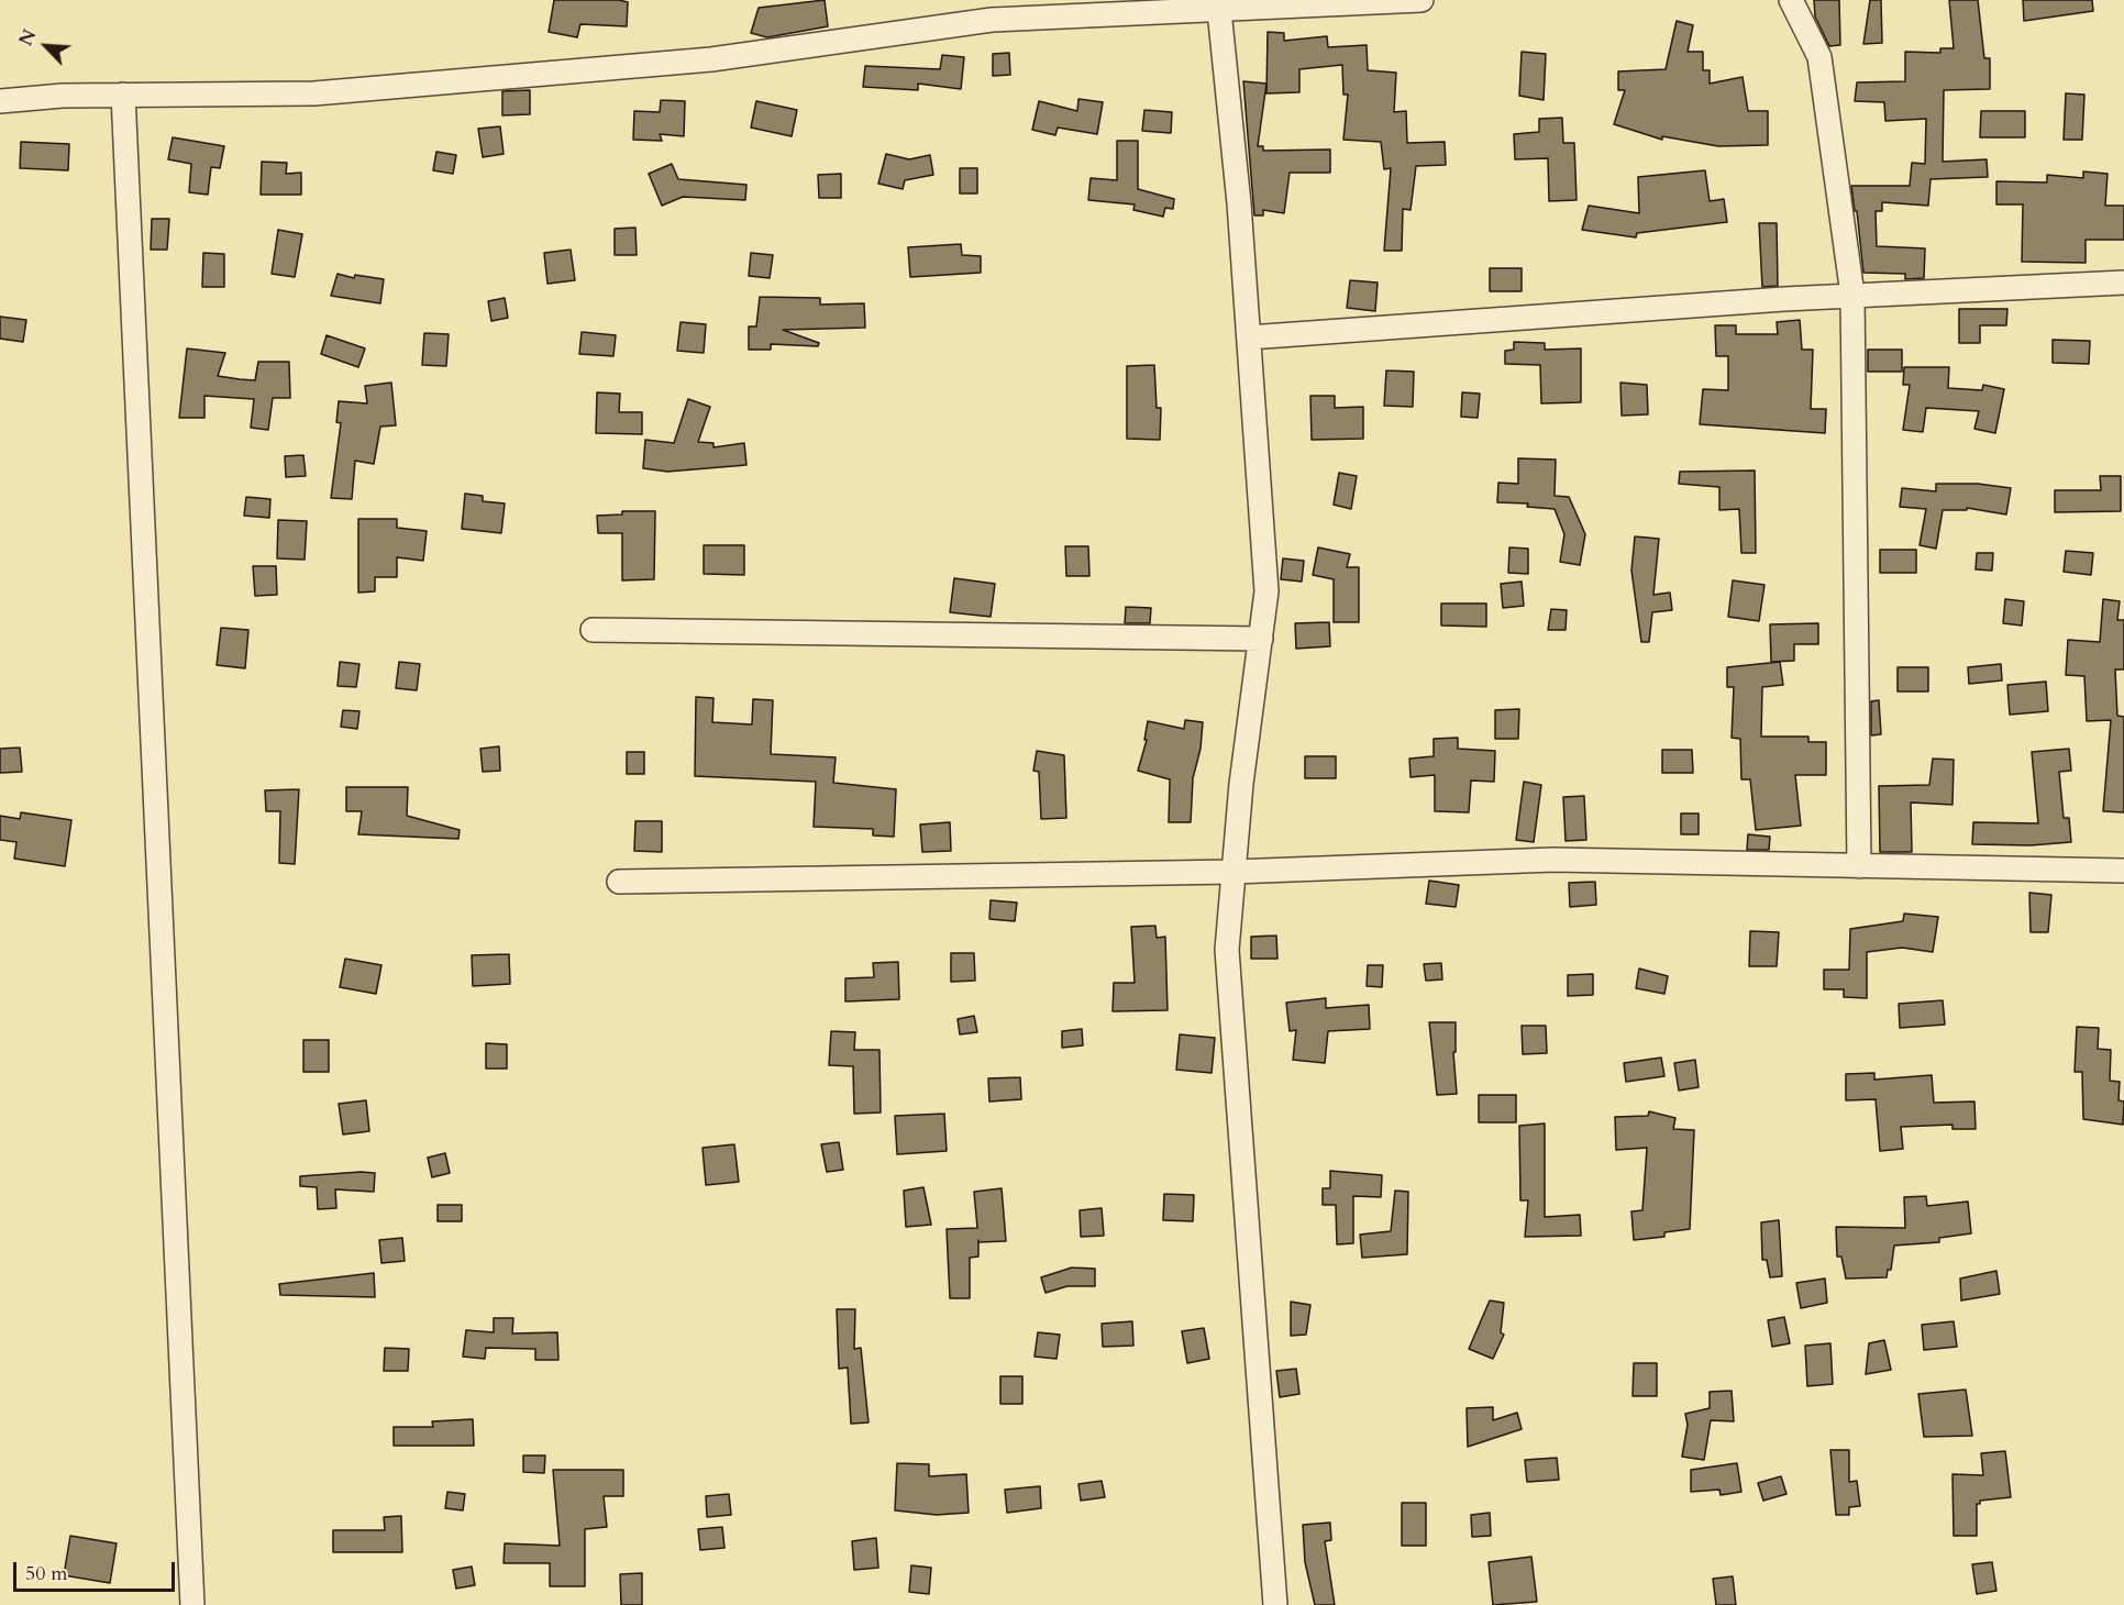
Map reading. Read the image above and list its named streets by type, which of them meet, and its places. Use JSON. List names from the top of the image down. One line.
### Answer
{"scale_bar":"50 m","north":"top left"}
